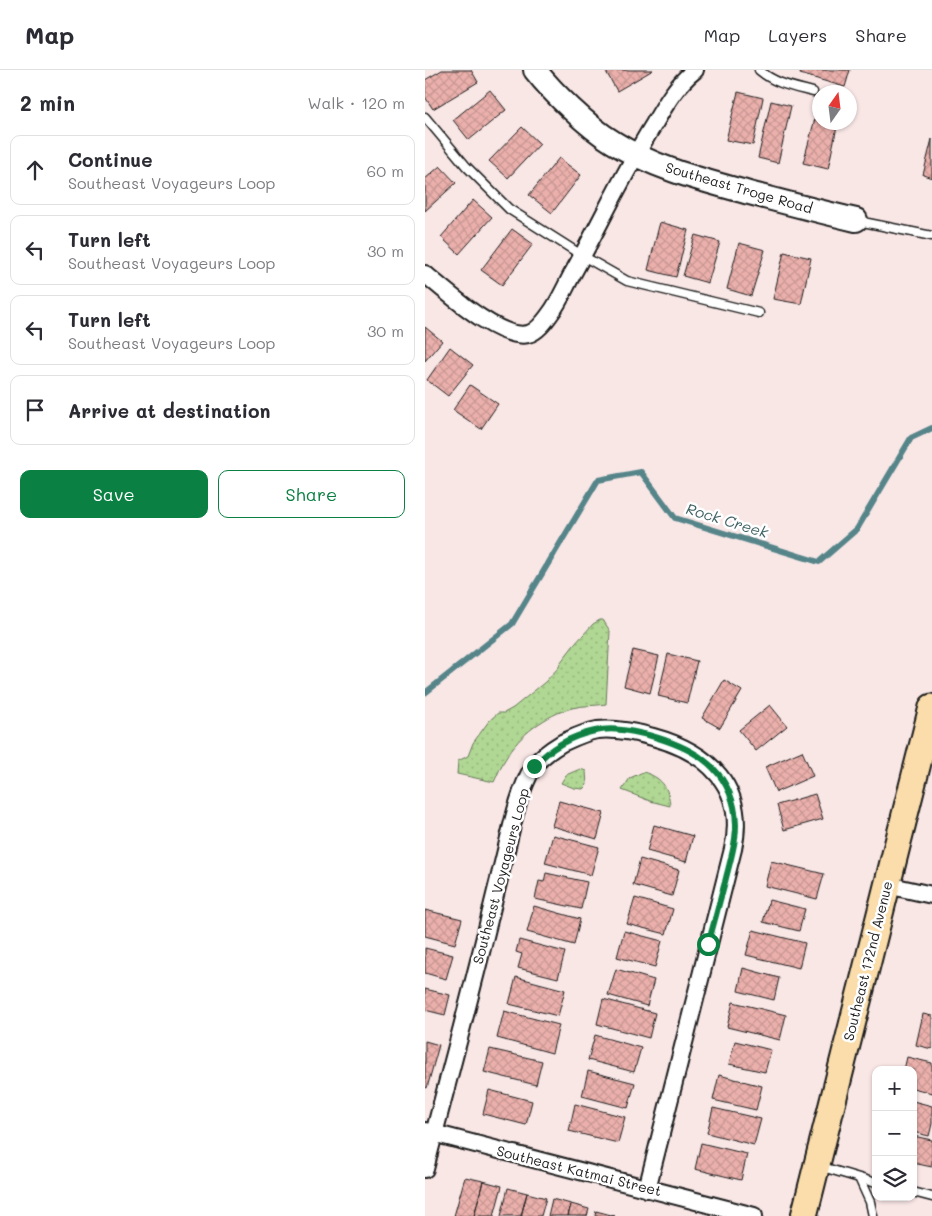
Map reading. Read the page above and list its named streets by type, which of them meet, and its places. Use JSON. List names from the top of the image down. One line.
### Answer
{"streets":{"main road":["Southeast 172nd Avenue"],"street":["Southeast Troge Road","Southeast Voyageurs Loop","Southeast Katmai Street"]},"crossings":[["Southeast Voyageurs Loop","Southeast Katmai Street"]],"water":["Rock Creek"],"north":"top","page":{"header":"Map","nav":["Map","Layers","Share"],"heading":["2 min","Walk · 120 m"],"list":[["Continue","Southeast Voyageurs Loop","60 m"],["Turn left","Southeast Voyageurs Loop","30 m"],["Turn left","Southeast Voyageurs Loop","30 m"],"Arrive at destination"],"buttons":["Save","Share"],"map_buttons":["+","−"]}}
